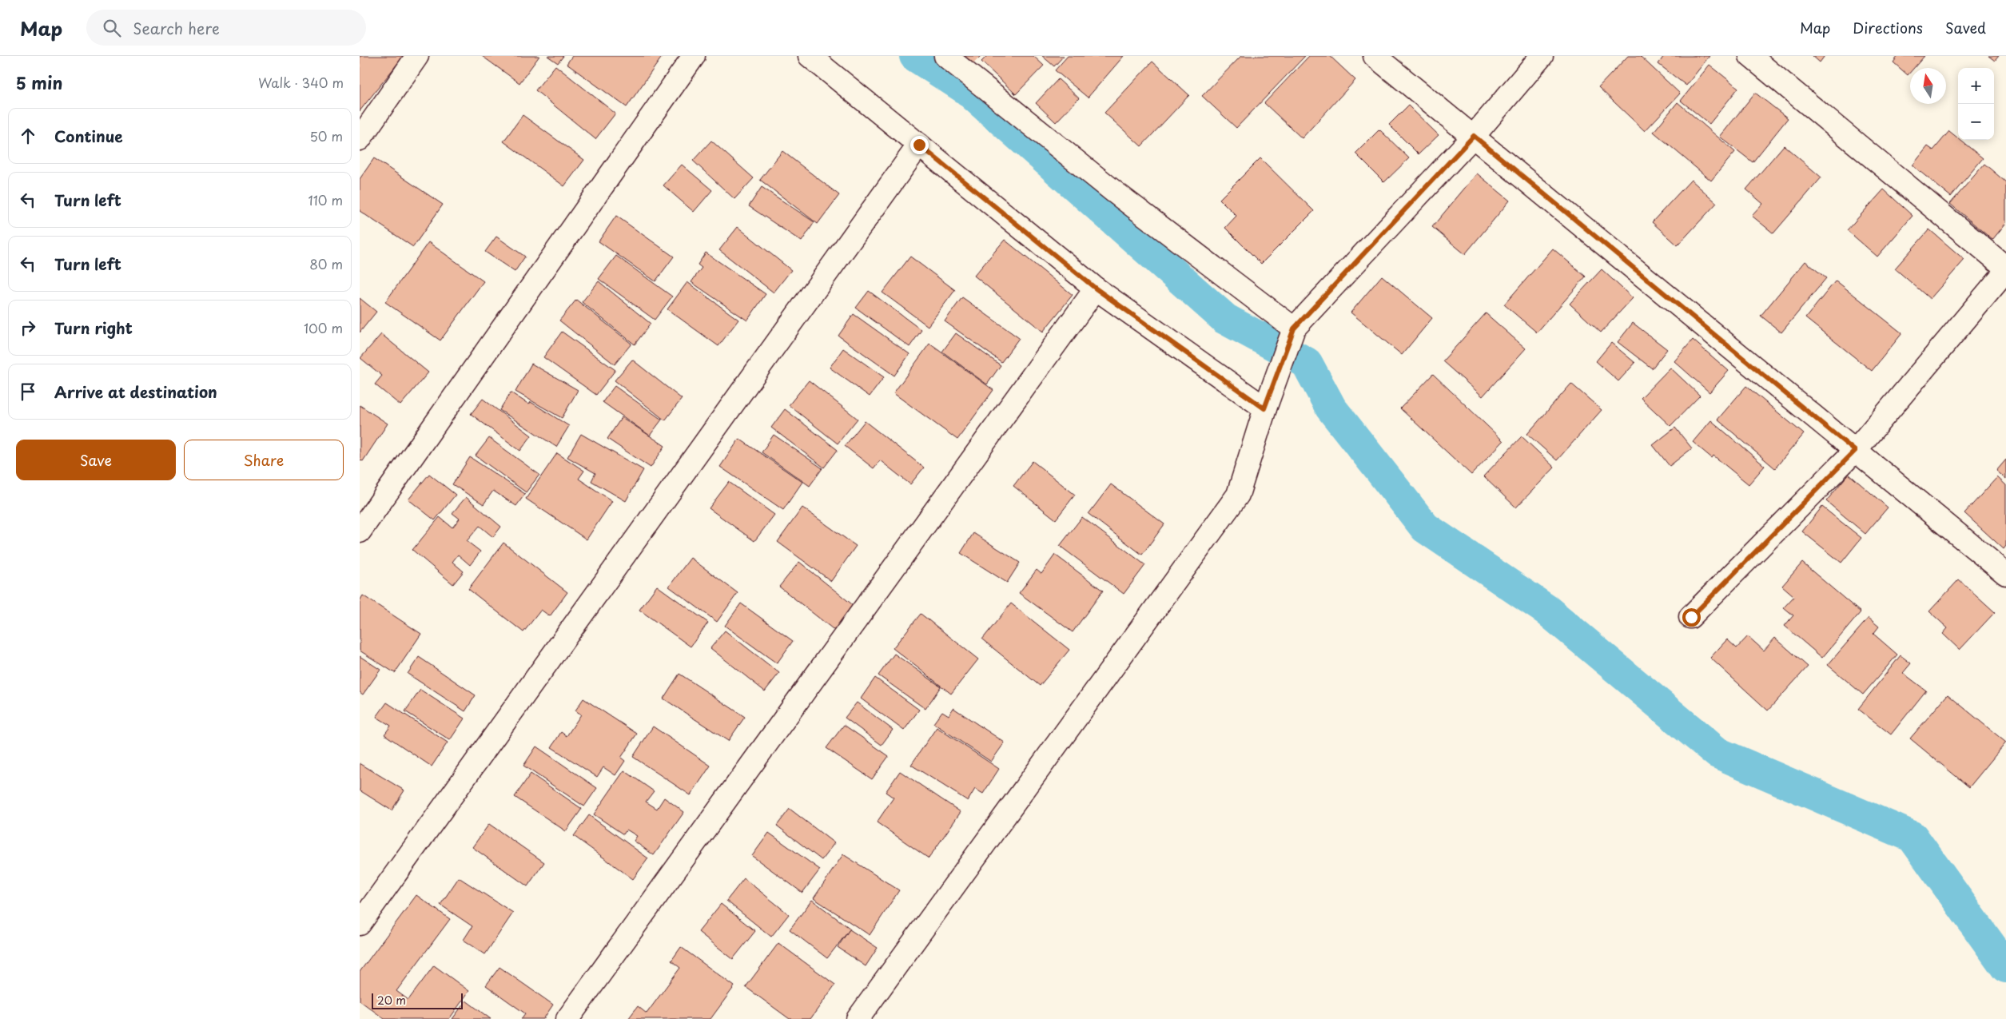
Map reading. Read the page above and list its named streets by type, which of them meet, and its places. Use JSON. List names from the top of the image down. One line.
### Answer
{"scale_bar":"20 m","north":"top","page":{"header":"Map","search":"Search here","nav":["Map","Directions","Saved"],"heading":["5 min","Walk · 340 m"],"map_buttons":["+","−"],"list":[["Continue","50 m"],["Turn left","110 m"],["Turn left","80 m"],["Turn right","100 m"],"Arrive at destination"],"buttons":["Save","Share"],"scale":"20 m"}}
